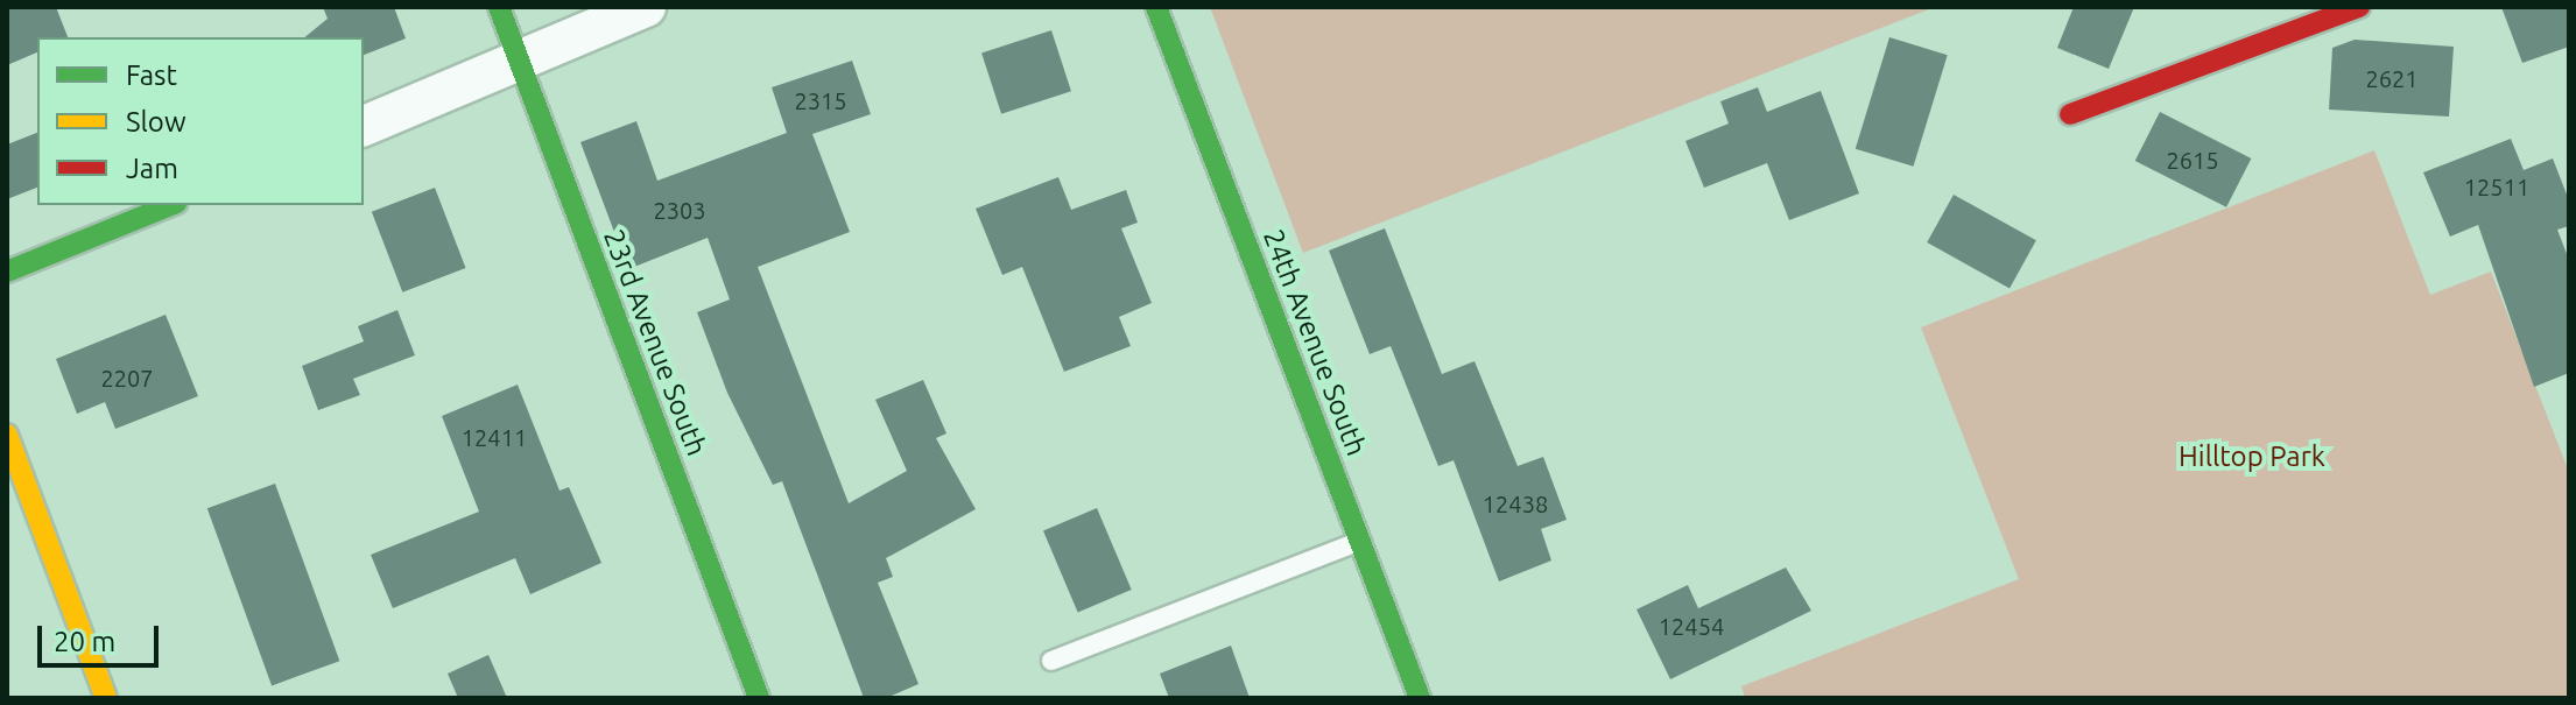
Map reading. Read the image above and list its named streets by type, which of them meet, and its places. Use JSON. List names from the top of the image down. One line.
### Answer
{"streets":{"street":["23rd Avenue South","24th Avenue South"]},"parks":["Hilltop Park"],"house_numbers":["2621","2315","2615","12511","2303","2207","12411","12438","12454"],"legend":["Fast","Slow","Jam"],"scale_bar":"20 m"}
